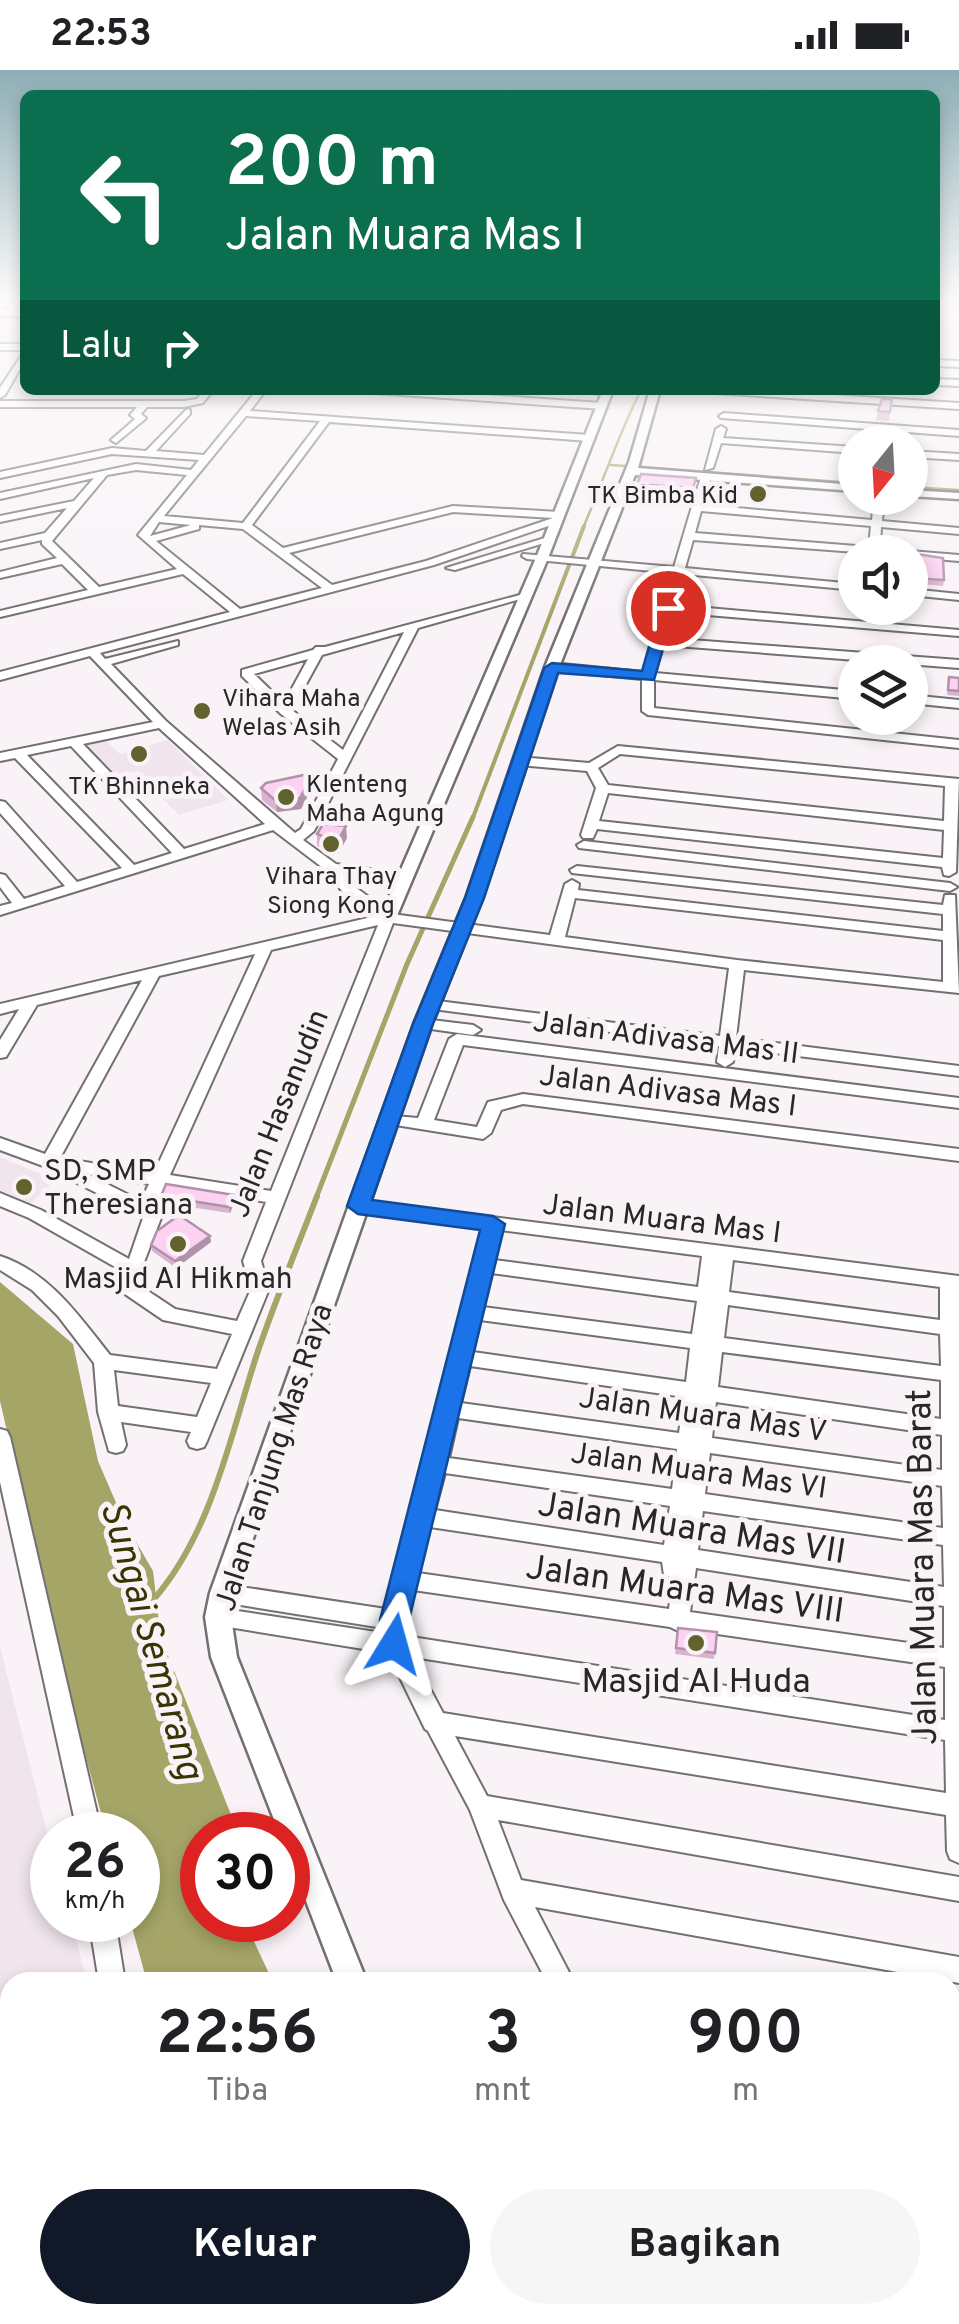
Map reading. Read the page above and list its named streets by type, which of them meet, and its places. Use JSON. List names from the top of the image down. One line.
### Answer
{"streets":{"street":["Jalan Adivasa Mas II","Jalan Adivasa Mas I","Jalan Hasanudin","Jalan Muara Mas I","Jalan Muara Mas V","Jalan Tanjung Mas Raya","Jalan Muara Mas VI","Jalan Muara Mas VII","Jalan Muara Mas Barat","Jalan Muara Mas VIII"]},"crossings":[["Jalan Adivasa Mas II","Jalan Adivasa Mas I"],["Jalan Adivasa Mas I","Jalan Tanjung Mas Raya"],["Jalan Muara Mas I","Jalan Tanjung Mas Raya"],["Jalan Muara Mas I","Jalan Muara Mas Barat"],["Jalan Muara Mas V","Jalan Muara Mas Barat"],["Jalan Muara Mas VI","Jalan Muara Mas Barat"],["Jalan Muara Mas VII","Jalan Muara Mas Barat"],["Jalan Muara Mas Barat","Jalan Muara Mas VIII"]],"water":["Sungai Semarang"],"places":["TK Bimba Kid","Vihara Maha Welas Asih","TK Bhinneka","Klenteng Maha Agung","Vihara Thay Siong Kong","SD, SMP Theresiana","Masjid Al Hikmah","Masjid Al Huda"],"north":"bottom","page":{"status":"22:53","turn":["200 m","Jalan Muara Mas I"],"then":"Lalu","speed":"26 km/h","limit":"30","eta":["22:56","Tiba","3","mnt","900","m"],"buttons":["Keluar","Bagikan"]}}
